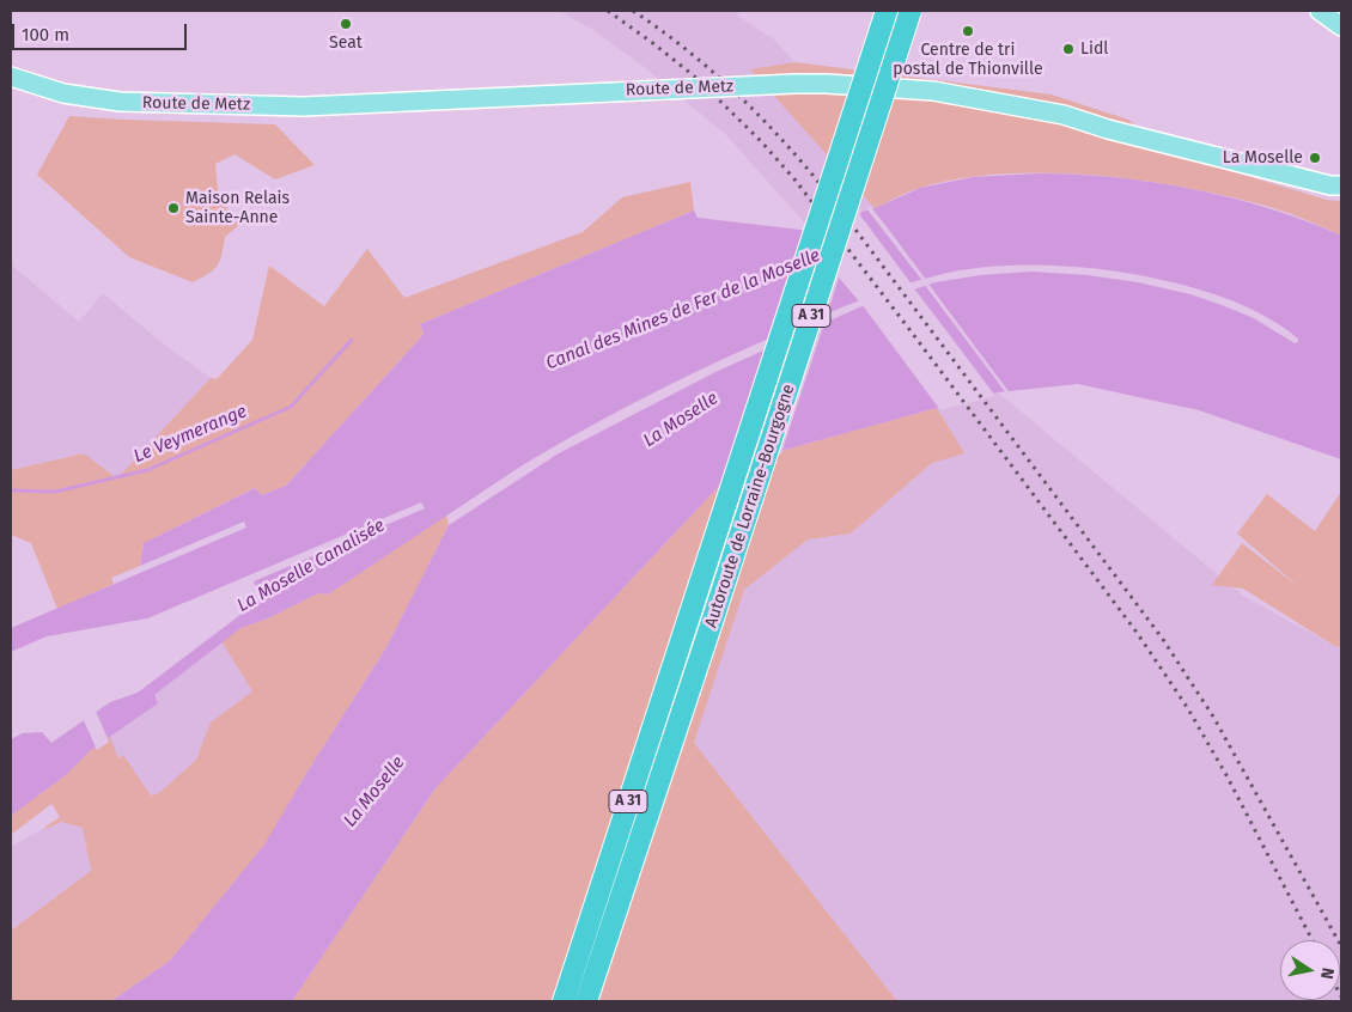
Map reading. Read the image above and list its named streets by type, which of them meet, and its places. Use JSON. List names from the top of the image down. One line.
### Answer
{"streets":{"highway":["A 31","Autoroute de Lorraine-Bourgogne"],"main road":["Route de Metz"]},"water":["Canal des Mines de Fer de la Moselle","La Moselle","Le Veymerange","La Moselle Canalisée"],"places":["Seat","Centre de tri postal de Thionville","Lidl","La Moselle","Maison Relais Sainte-Anne"],"scale_bar":"100 m","north":"right"}
